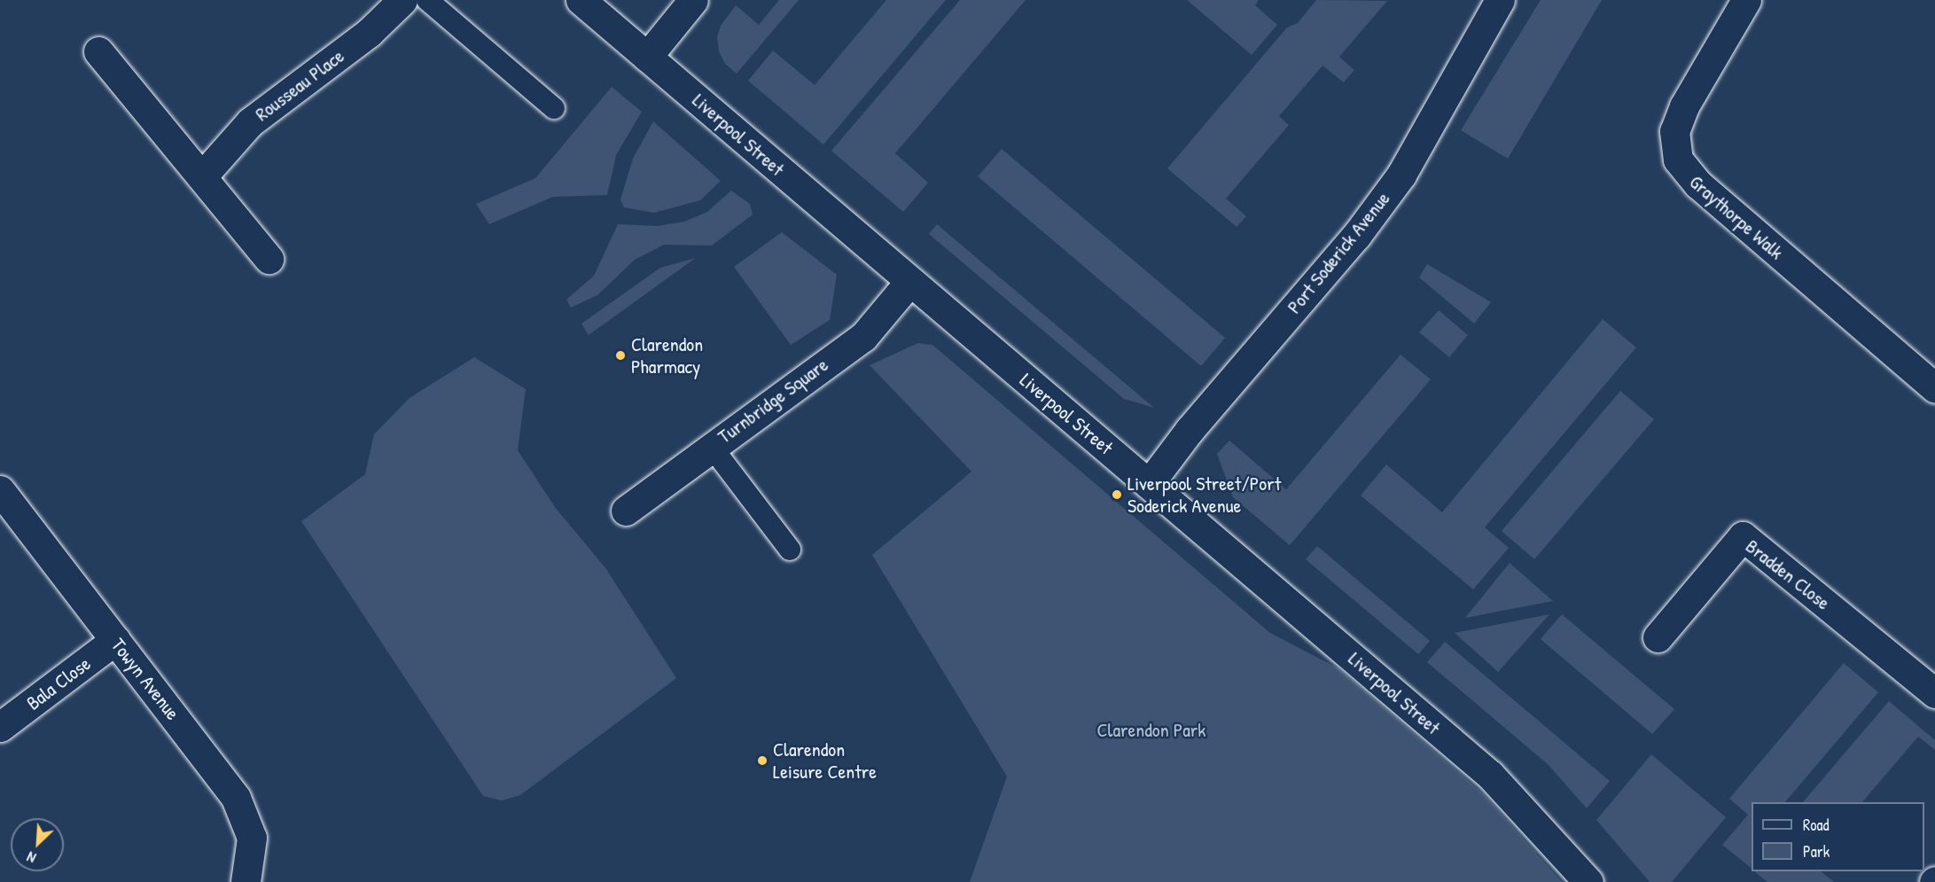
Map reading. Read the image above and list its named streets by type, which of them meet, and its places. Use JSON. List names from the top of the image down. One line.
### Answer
{"streets":{"street":["Rousseau Place","Liverpool Street","Graythorpe Walk","Port Soderick Avenue","Turnbridge Square","Bradden Close","Towyn Avenue","Bala Close"]},"crossings":[["Liverpool Street","Port Soderick Avenue"],["Liverpool Street","Turnbridge Square"],["Towyn Avenue","Bala Close"]],"parks":["Clarendon Park"],"places":["Clarendon Pharmacy","Liverpool Street/Port Soderick Avenue","Clarendon Leisure Centre"],"legend":["Road","Park"],"north":"bottom left"}
